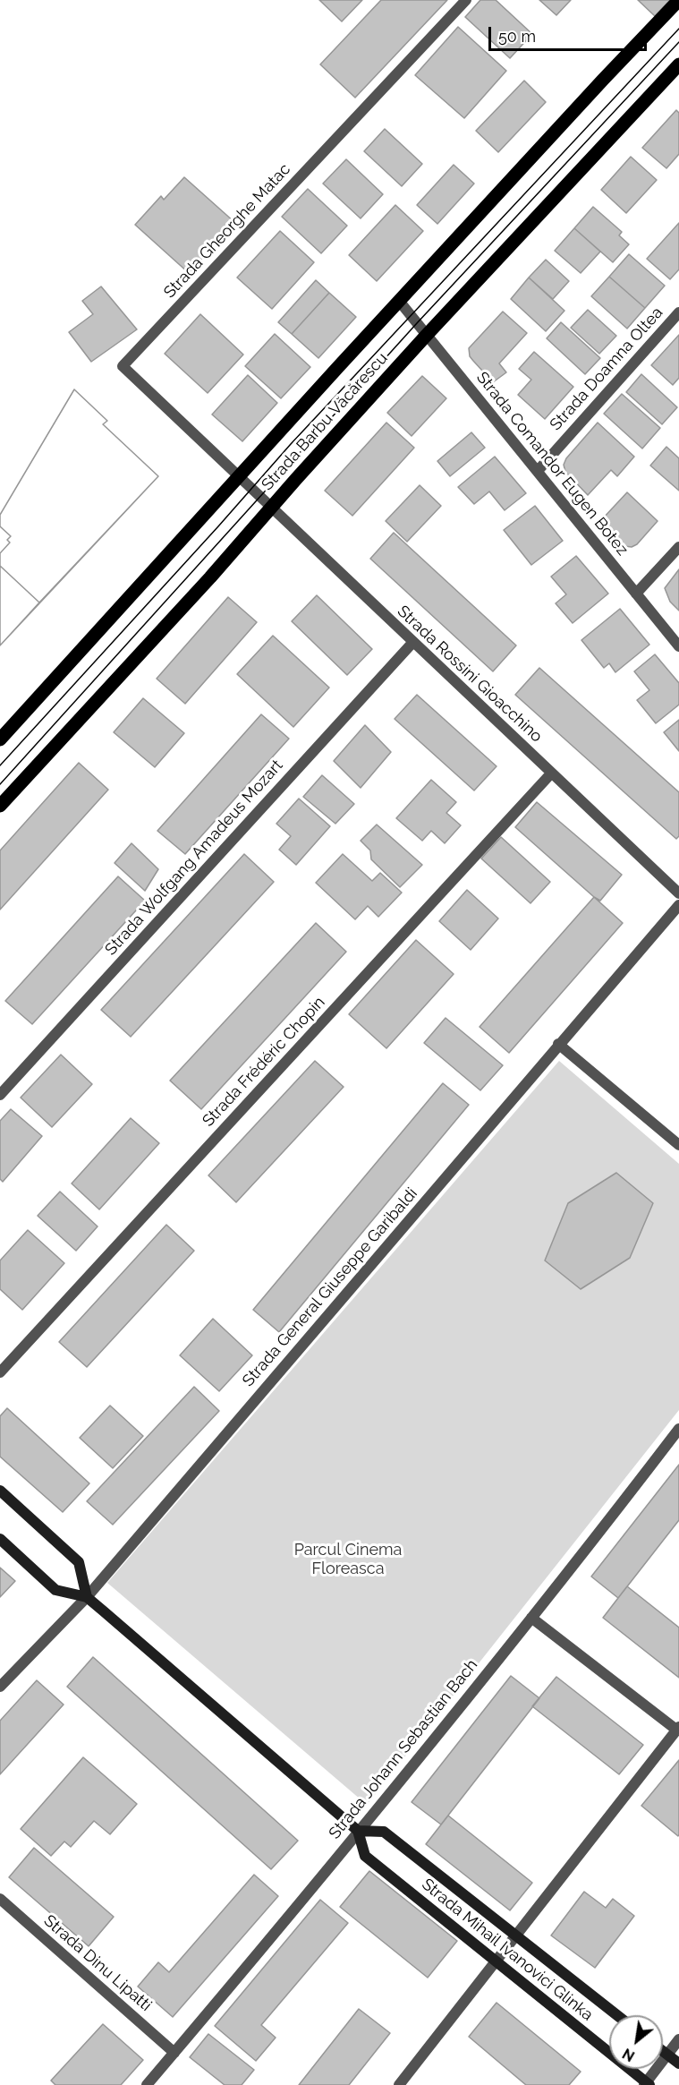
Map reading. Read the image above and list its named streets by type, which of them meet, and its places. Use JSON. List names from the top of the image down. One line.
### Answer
{"streets":{"main road":["Strada Barbu Văcărescu"],"street":["Strada Gheorghe Matac","Strada Doamna Oltea","Strada Comandor Eugen Botez","Strada Rossini Gioacchino","Strada Wolfgang Amadeus Mozart","Strada Frédéric Chopin","Strada General Giuseppe Garibaldi","Strada Johann Sebastian Bach","Strada Mihail Ivanovici Glinka","Strada Dinu Lipatti"]},"crossings":[["Strada Gheorghe Matac","Strada Barbu Văcărescu"],["Strada Gheorghe Matac","Strada Rossini Gioacchino"],["Strada Doamna Oltea","Strada Comandor Eugen Botez"],["Strada Barbu Văcărescu","Strada Comandor Eugen Botez"],["Strada Barbu Văcărescu","Strada Rossini Gioacchino"],["Strada Rossini Gioacchino","Strada Wolfgang Amadeus Mozart"],["Strada Rossini Gioacchino","Strada Frédéric Chopin"],["Strada Johann Sebastian Bach","Strada Mihail Ivanovici Glinka"],["Strada Johann Sebastian Bach","Strada Dinu Lipatti"]],"parks":["Parcul Cinema Floreasca"],"scale_bar":"50 m","north":"bottom left"}
